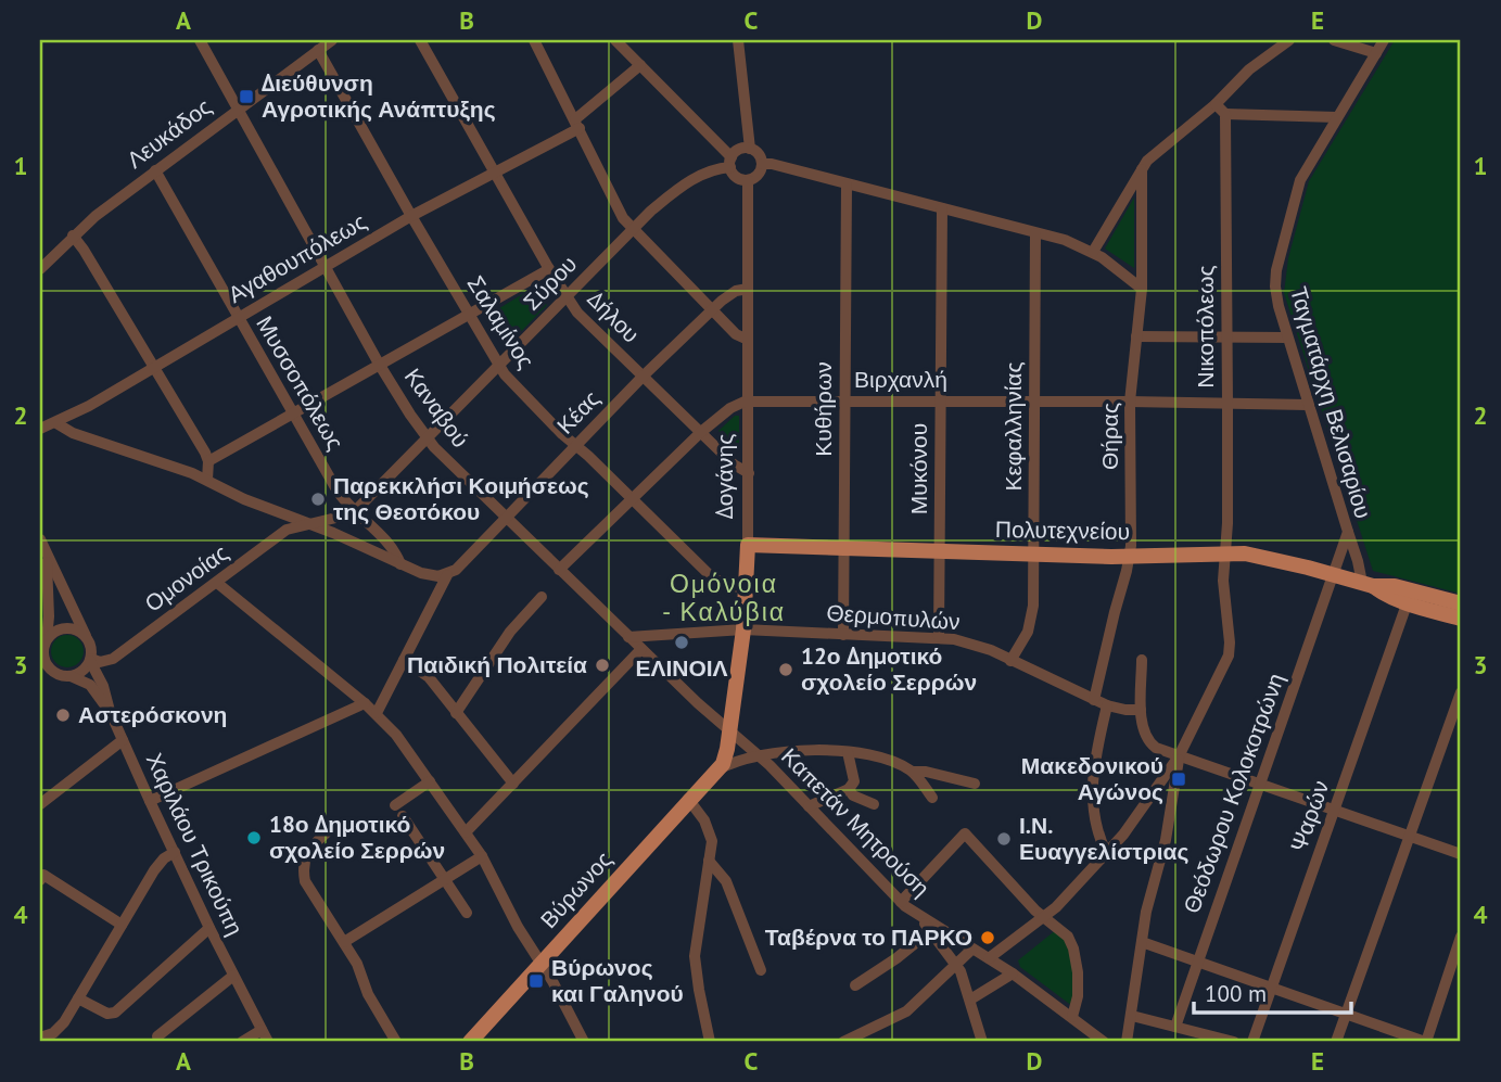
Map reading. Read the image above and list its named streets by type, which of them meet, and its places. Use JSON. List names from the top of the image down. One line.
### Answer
{"streets":{"main road":["Δογάνης","Πολυτεχνείου","Βύρωνος"],"street":["Λευκάδος","Αγαθουπόλεως","Σύρου","Δήλου","Σαλαμίνος","Νικοπόλεως","Βιρχανλή","Μυσσοπόλεως","Ταγματάρχη Βελισαρίου","Καναβού","Κυθήρων","Κέας","Κεφαλληνίας","Θήρας","Μυκόνου","Ομονοίας","Θερμοπυλών","Θεόδωρου Κολοκοτρώνη","Ψαρών","Καπετάν Μητρούση","Χαριλάου Τρικούπη"]},"crossings":[["Λευκάδος","Σαλαμίνος"],["Λευκάδος","Μυσσοπόλεως"],["Λευκάδος","Καναβού"],["Αγαθουπόλεως","Δήλου"],["Αγαθουπόλεως","Σαλαμίνος"],["Αγαθουπόλεως","Μυσσοπόλεως"],["Αγαθουπόλεως","Καναβού"],["Σύρου","Δήλου"],["Σύρου","Σαλαμίνος"],["Σύρου","Μυσσοπόλεως"],["Σύρου","Καναβού"],["Σύρου","Δογάνης"],["Σύρου","Ομονοίας"],["Δήλου","Κέας"],["Δήλου","Δογάνης"],["Σαλαμίνος","Κέας"],["Σαλαμίνος","Δογάνης"],["Νικοπόλεως","Βιρχανλή"],["Νικοπόλεως","Πολυτεχνείου"],["Βιρχανλή","Ταγματάρχη Βελισαρίου"],["Βιρχανλή","Κυθήρων"],["Βιρχανλή","Κεφαλληνίας"],["Βιρχανλή","Θήρας"],["Βιρχανλή","Μυκόνου"],["Βιρχανλή","Δογάνης"],["Ταγματάρχη Βελισαρίου","Πολυτεχνείου"],["Ταγματάρχη Βελισαρίου","Θεόδωρου Κολοκοτρώνη"],["Καναβού","Κέας"],["Καναβού","Δογάνης"],["Καναβού","Θερμοπυλών"],["Καναβού","Καπετάν Μητρούση"],["Κυθήρων","Πολυτεχνείου"],["Κυθήρων","Θερμοπυλών"],["Κέας","Δογάνης"],["Κεφαλληνίας","Πολυτεχνείου"],["Κεφαλληνίας","Θερμοπυλών"],["Θήρας","Πολυτεχνείου"],["Θήρας","Θερμοπυλών"],["Μυκόνου","Πολυτεχνείου"],["Μυκόνου","Θερμοπυλών"],["Δογάνης","Πολυτεχνείου"],["Δογάνης","Θερμοπυλών"],["Δογάνης","Καπετάν Μητρούση"],["Δογάνης","Βύρωνος"],["Πολυτεχνείου","Θεόδωρου Κολοκοτρώνη"],["Πολυτεχνείου","Ψαρών"],["Ομονοίας","Χαριλάου Τρικούπη"]],"districts":["Ομόνοια - Καλύβια"],"places":{"transit":["Διεύθυνση Αγροτικής Ανάπτυξης","Μακεδονικού Αγώνος","Βύρωνος και Γαληνού"],"other":["Παρεκκλήσι Κοιμήσεως της Θεοτόκου","ΕΛΙΝΟΙΛ","Παιδική Πολιτεία","12ο Δημοτικό σχολείο Σερρών","Αστερόσκονη","18ο Δημοτικό σχολείο Σερρών","Ι.Ν. Ευαγγελίστριας","Ταβέρνα το ΠΑΡΚΟ"]},"scale_bar":"100 m","grid":{"columns":["A","B","C","D","E"],"rows":["1","2","3","4"]}}
